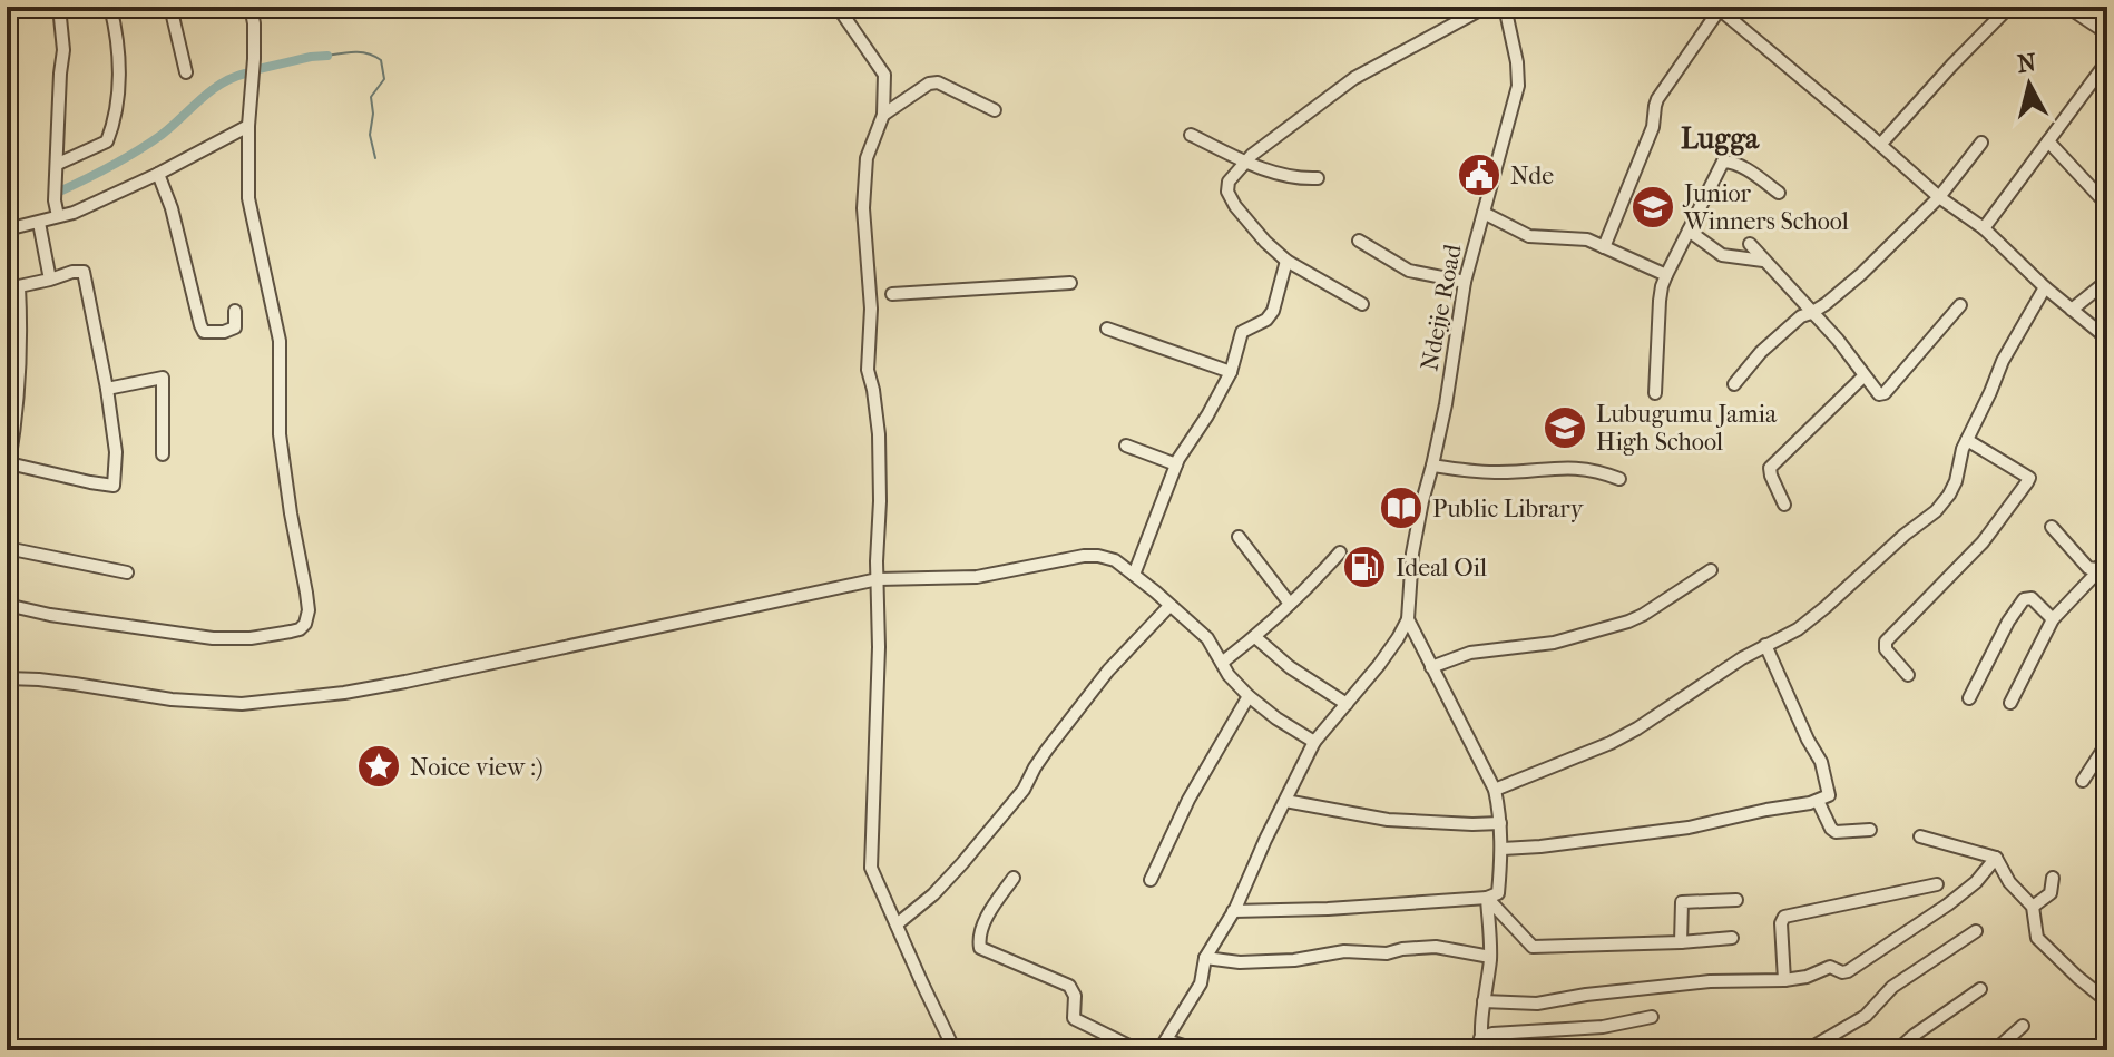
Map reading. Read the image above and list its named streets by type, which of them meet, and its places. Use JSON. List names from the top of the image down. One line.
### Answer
{"streets":{"street":["Ndejje Road"]},"districts":["Lugga"],"places":{"public building":["Nde"],"school or university":["Junior Winners School","Lubugumu Jamia High School"],"library":["Public Library"],"fuel station":["Ideal Oil"],"place":["Noice view :)"]},"north":"top"}
